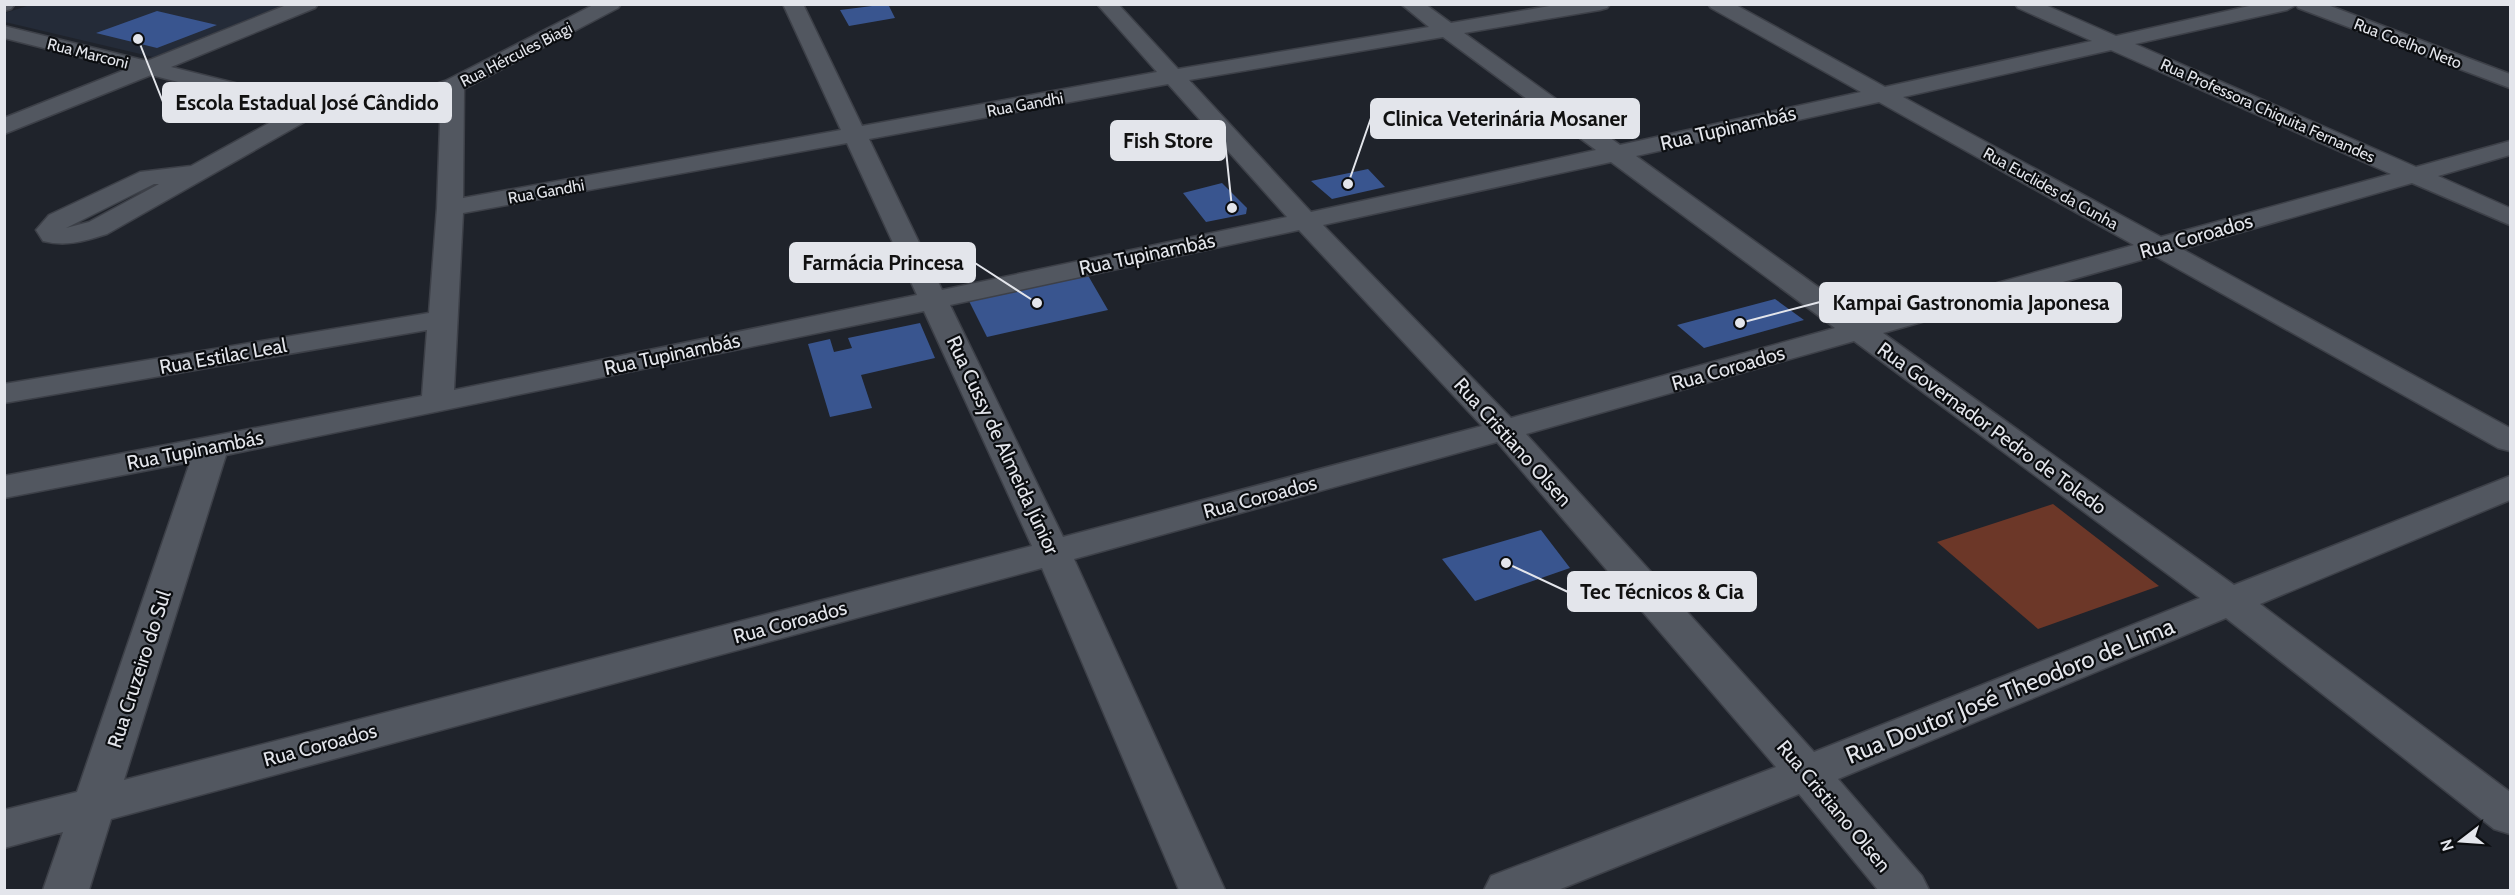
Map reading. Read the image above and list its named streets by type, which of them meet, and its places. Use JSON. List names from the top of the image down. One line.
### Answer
{"streets":{"street":["Rua Coelho Neto","Rua Marconi","Rua Hércules Biagi","Rua Gandhi","Rua Professora Chiquita Fernandes","Rua Tupinambás","Rua Euclides da Cunha","Rua Coroados","Rua Estilac Leal","Rua Governador Pedro de Toledo","Rua Cristiano Olsen","Rua Cussy de Almeida Júnior","Rua Cruzeiro do Sul","Rua Doutor José Theodoro de Lima"]},"crossings":[["Rua Marconi","Rua Hércules Biagi"],["Rua Gandhi","Rua Governador Pedro de Toledo"],["Rua Gandhi","Rua Cristiano Olsen"],["Rua Gandhi","Rua Cussy de Almeida Júnior"],["Rua Professora Chiquita Fernandes","Rua Tupinambás"],["Rua Professora Chiquita Fernandes","Rua Coroados"],["Rua Tupinambás","Rua Euclides da Cunha"],["Rua Tupinambás","Rua Governador Pedro de Toledo"],["Rua Tupinambás","Rua Cristiano Olsen"],["Rua Tupinambás","Rua Cussy de Almeida Júnior"],["Rua Tupinambás","Rua Cruzeiro do Sul"],["Rua Euclides da Cunha","Rua Coroados"],["Rua Coroados","Rua Governador Pedro de Toledo"],["Rua Coroados","Rua Cristiano Olsen"],["Rua Coroados","Rua Cussy de Almeida Júnior"],["Rua Coroados","Rua Cruzeiro do Sul"],["Rua Governador Pedro de Toledo","Rua Doutor José Theodoro de Lima"],["Rua Cristiano Olsen","Rua Doutor José Theodoro de Lima"]],"places":["Escola Estadual José Cândido","Clinica Veterinária Mosaner","Fish Store","Farmácia Princesa","Kampai Gastronomia Japonesa","Tec Técnicos & Cia"],"north":"left"}
